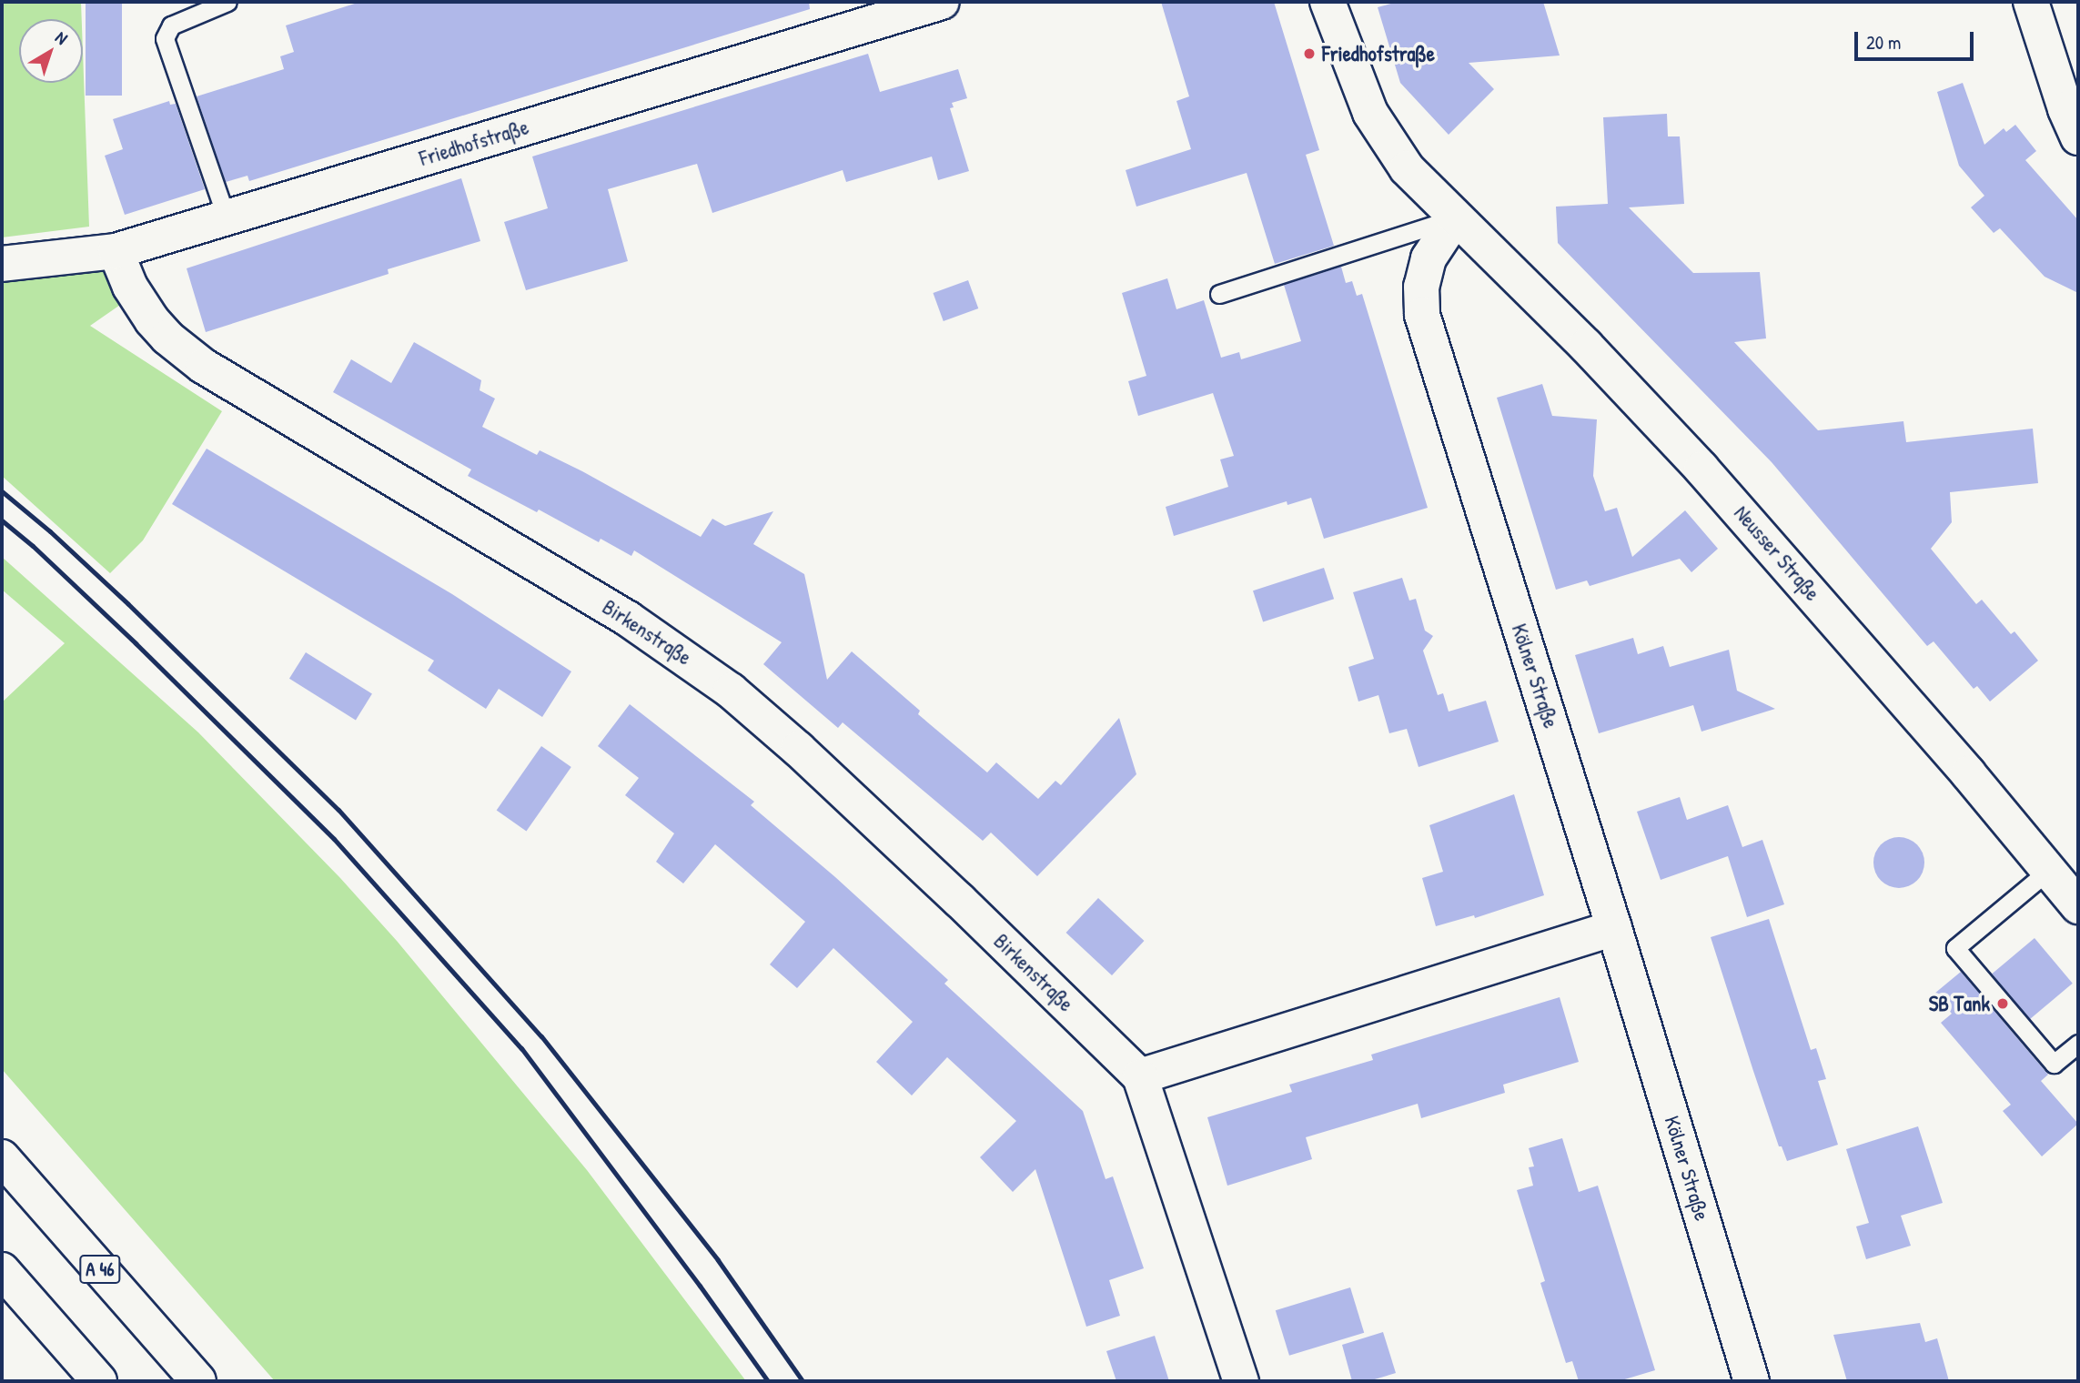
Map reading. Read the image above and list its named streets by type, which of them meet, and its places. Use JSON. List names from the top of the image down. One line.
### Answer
{"streets":{"main road":["Friedhofstraße","Neusser Straße","Birkenstraße","Kölner Straße","A 46"]},"crossings":[["Friedhofstraße","Birkenstraße"],["Neusser Straße","Kölner Straße"]],"places":["Friedhofstraße","SB Tank"],"scale_bar":"20 m","north":"top right"}
